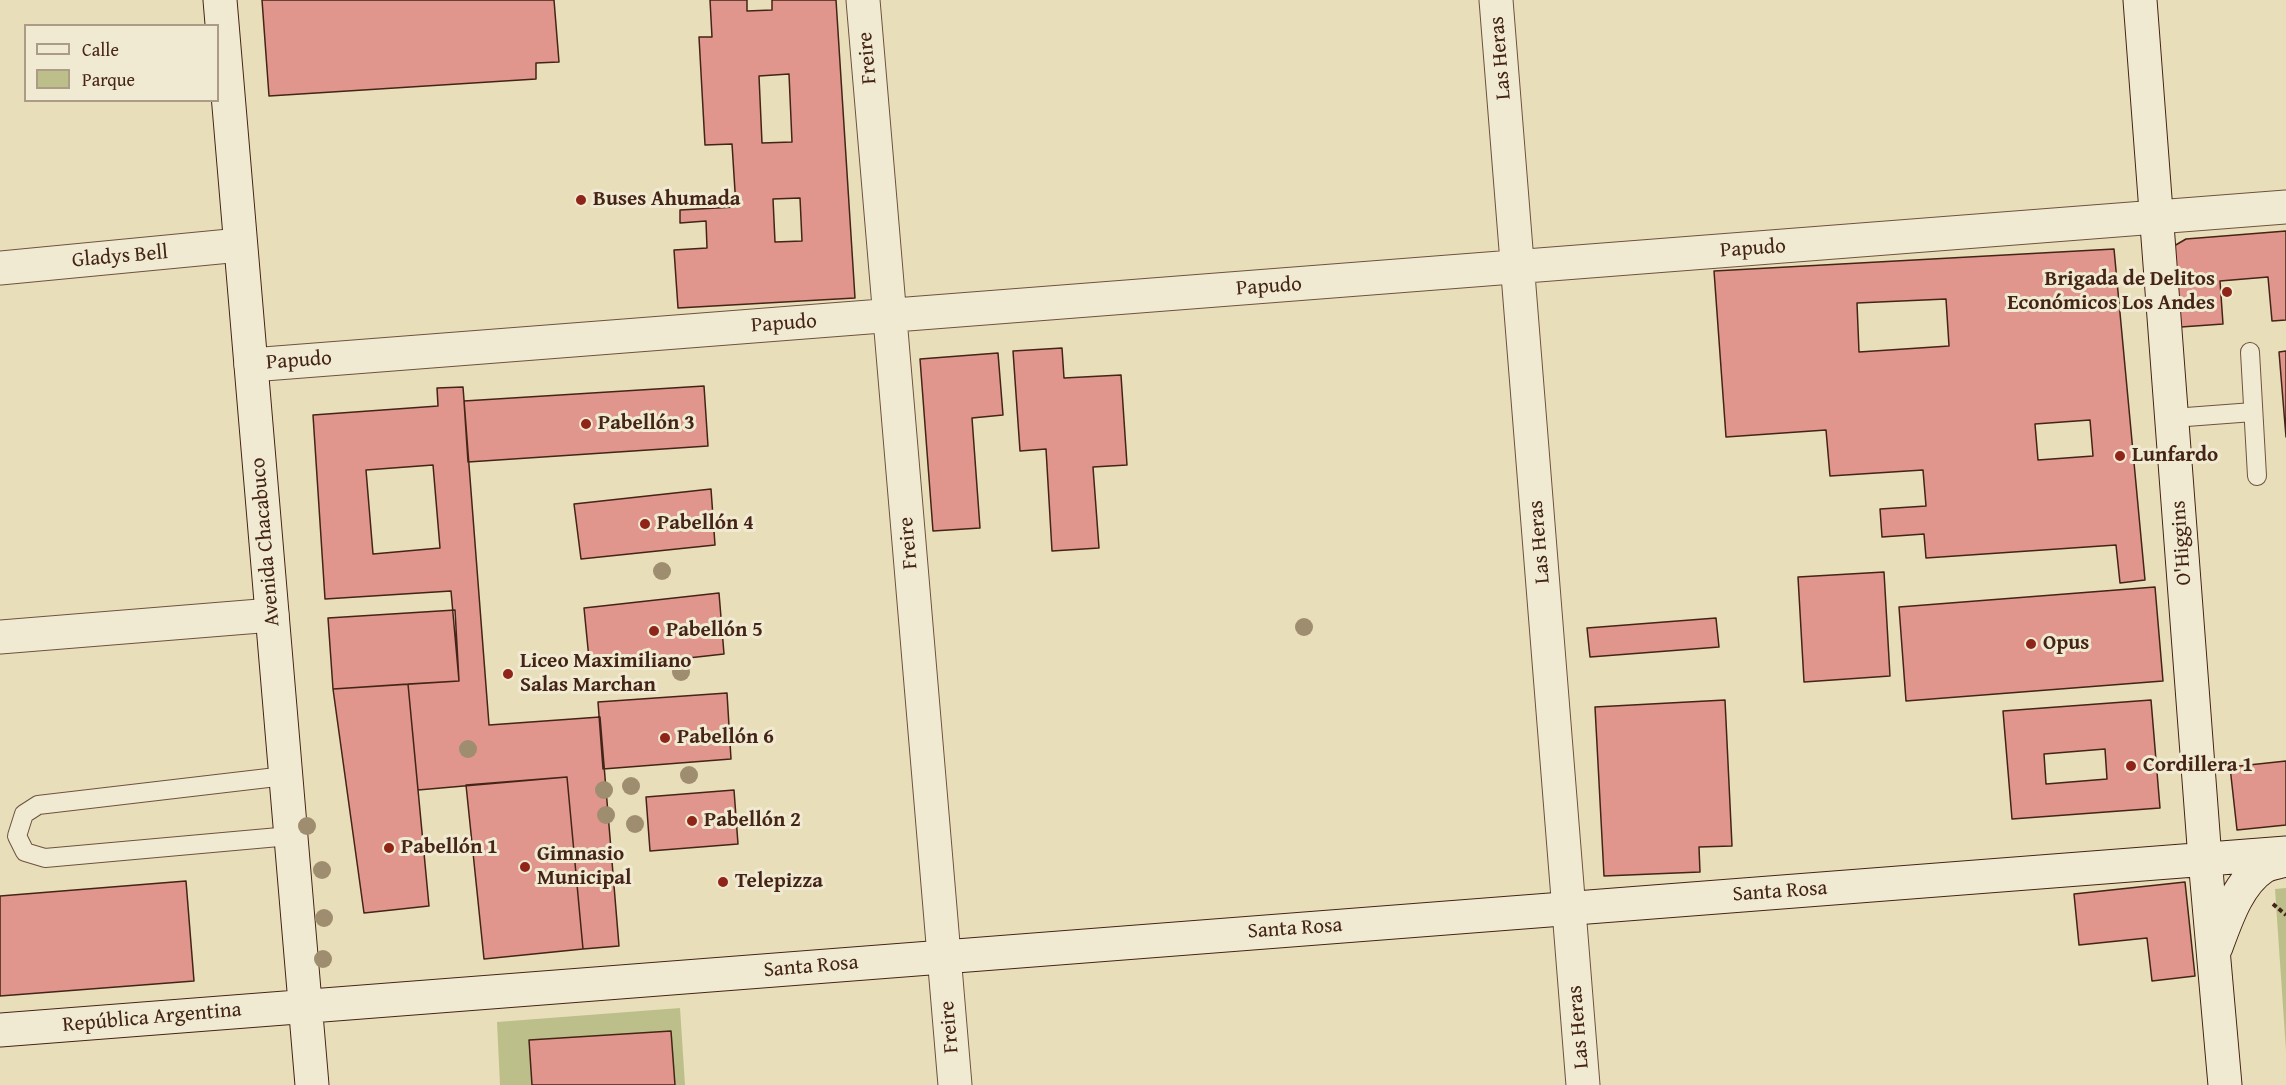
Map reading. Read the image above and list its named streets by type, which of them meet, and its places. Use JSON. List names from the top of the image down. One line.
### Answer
{"streets":{"street":["Freire","Las Heras","Papudo","Gladys Bell","Avenida Chacabuco","O'Higgins","Santa Rosa","República Argentina"]},"crossings":[["Freire","Papudo"],["Freire","Santa Rosa"],["Las Heras","Papudo"],["Las Heras","Santa Rosa"],["Papudo","Avenida Chacabuco"],["Papudo","O'Higgins"],["Gladys Bell","Avenida Chacabuco"],["Avenida Chacabuco","Santa Rosa"],["Avenida Chacabuco","República Argentina"],["O'Higgins","Santa Rosa"],["Santa Rosa","República Argentina"]],"places":["Buses Ahumada","Brigada de Delitos Económicos Los Andes","Pabellón 3","Lunfardo","Pabellón 4","Pabellón 5","Opus","Liceo Maximiliano Salas Marchan","Pabellón 6","Cordillera 1","Pabellón 2","Pabellón 1","Gimnasio Municipal","Telepizza"],"legend":["Calle","Parque"]}
